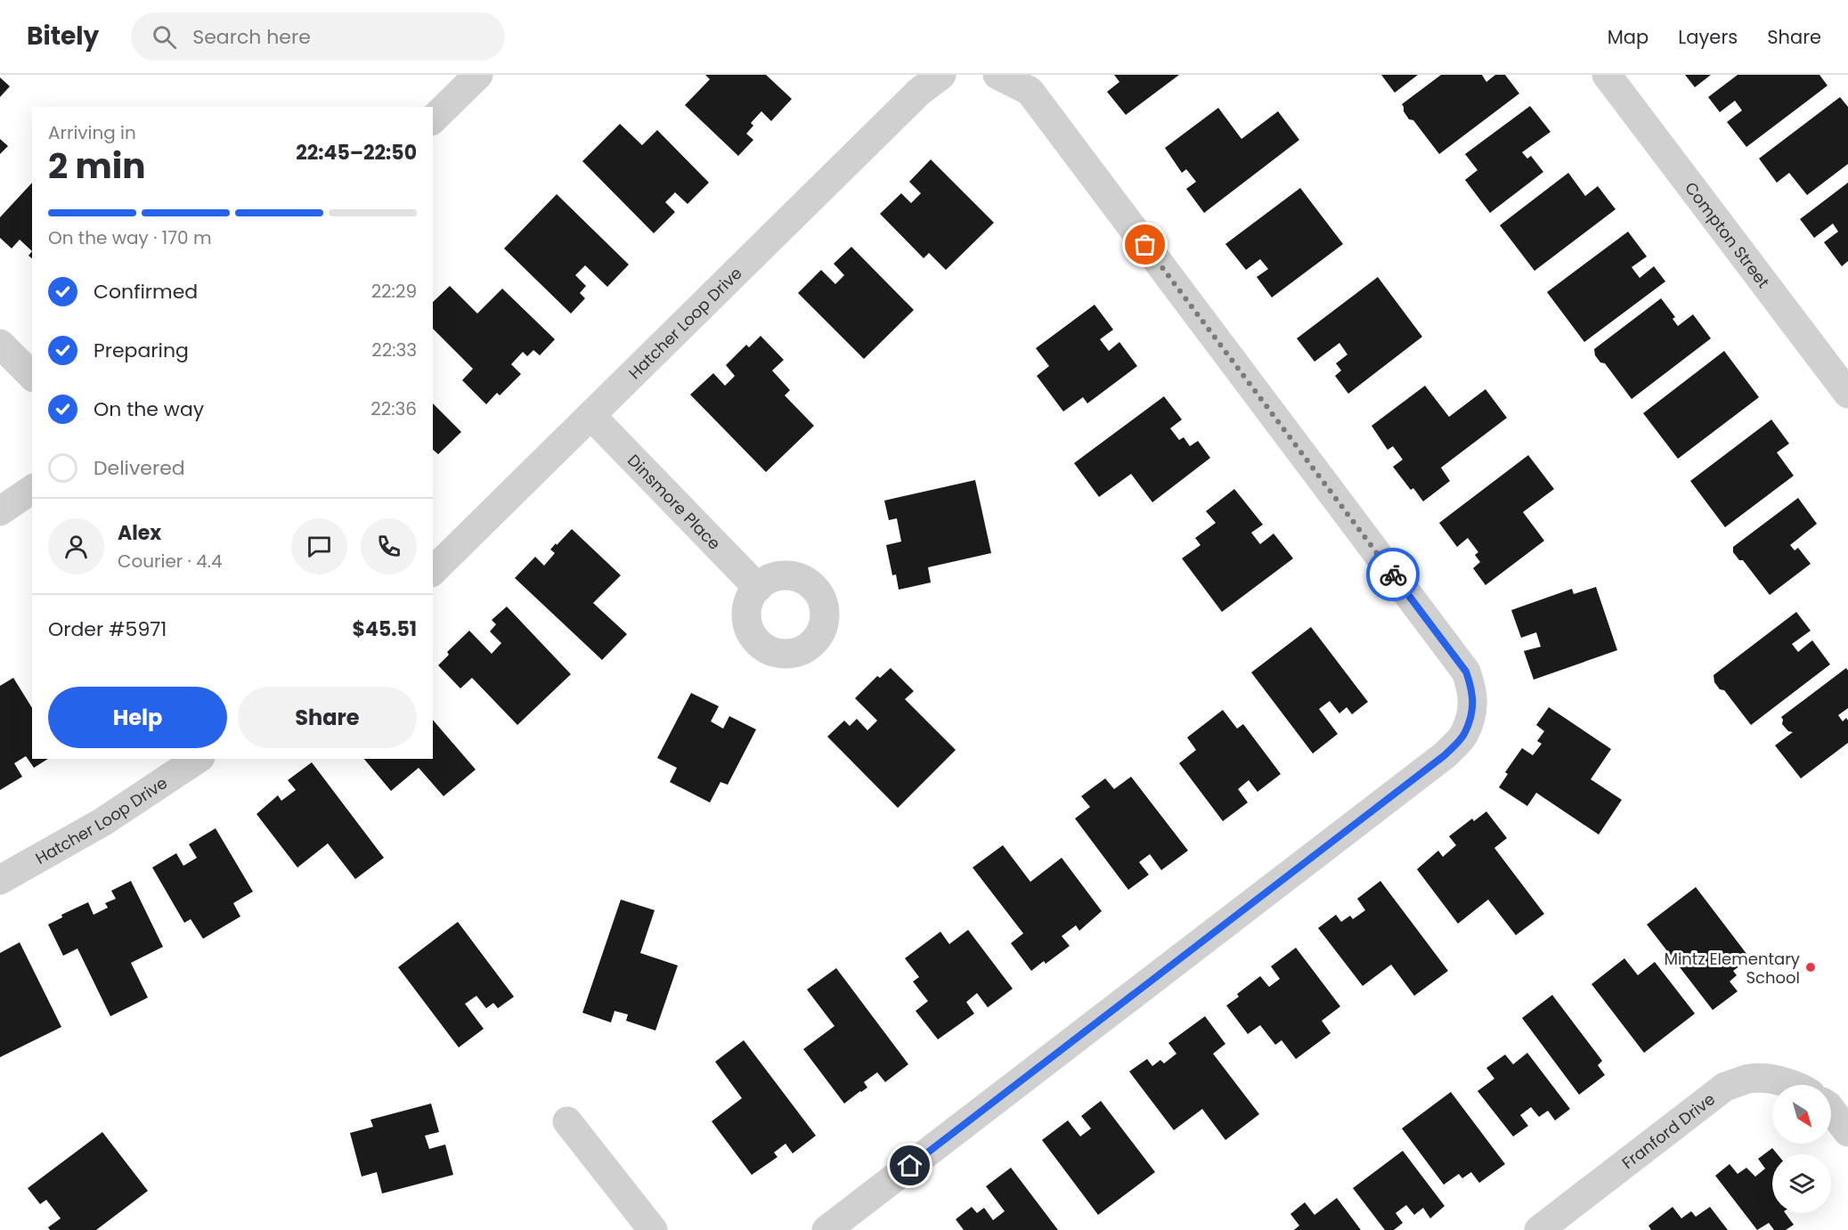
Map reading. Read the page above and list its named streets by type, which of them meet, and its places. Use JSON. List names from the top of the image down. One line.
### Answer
{"streets":{"street":["Compton Street","Hatcher Loop Drive","Dinsmore Place","Franford Drive"]},"crossings":[["Hatcher Loop Drive","Dinsmore Place"]],"places":["Mintz Elementary School"],"north":"bottom right","page":{"header":"Bitely","search":"Search here","nav":["Map","Layers","Share"],"heading":["2 min","Arriving in","22:45–22:50"],"panel":["Alex","Courier · 4.4","Order #5971","$45.51"],"bar":"On the way · 170 m","list":[["Confirmed","22:29"],["Preparing","22:33"],["On the way","22:36"],"Delivered"],"buttons":["Help","Share"]}}
